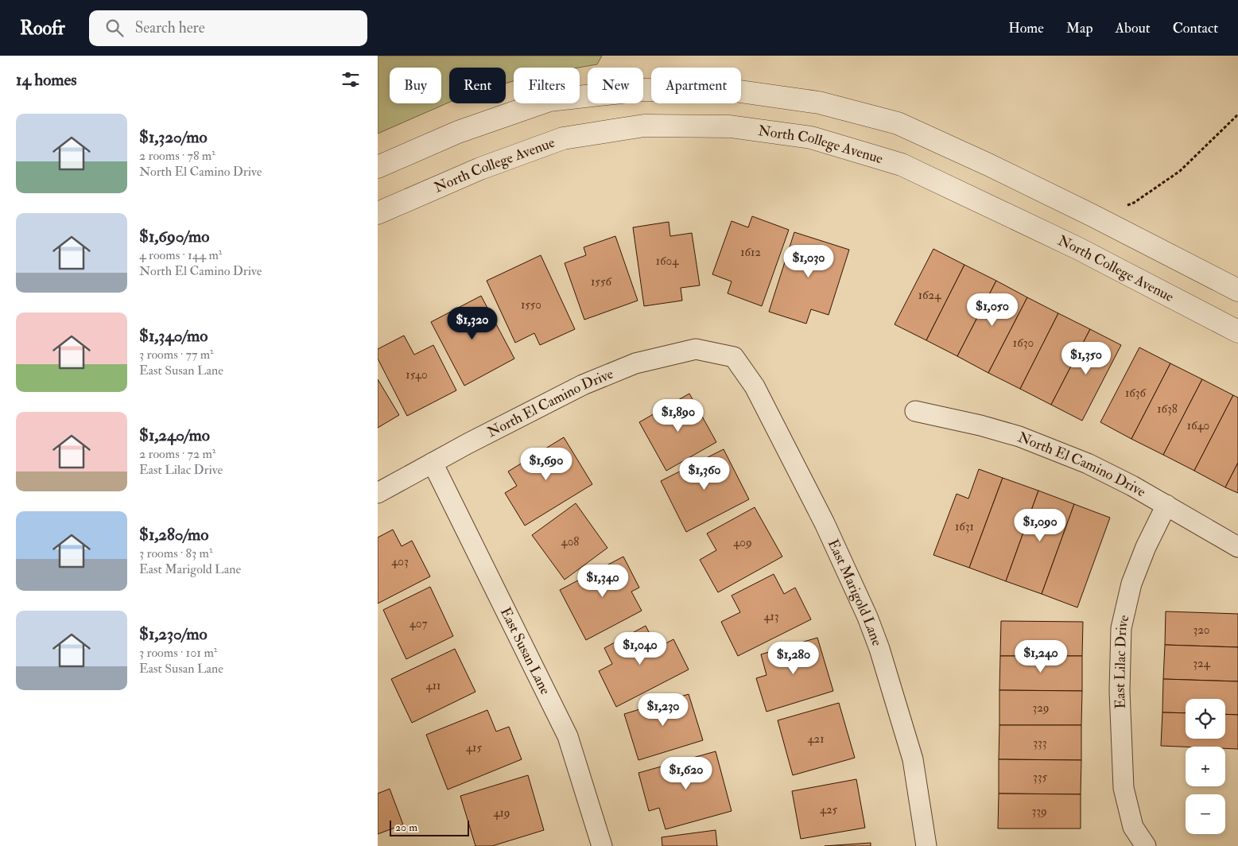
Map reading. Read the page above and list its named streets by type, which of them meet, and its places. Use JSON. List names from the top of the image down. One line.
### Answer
{"streets":{"street":["North College Avenue","North El Camino Drive","East Marigold Lane","East Susan Lane","East Lilac Drive"]},"crossings":[["North El Camino Drive","East Marigold Lane"],["North El Camino Drive","East Susan Lane"],["North El Camino Drive","East Lilac Drive"]],"house_numbers":["1612","1604","1556","1624","1550","1630","1540","1636","1638","1640","1631","408","409","403","413","407","320","324","411","329","421","333","415","335","425","339","419"],"scale_bar":"20 m","page":{"header":"Roofr","search":"Search here","nav":["Home","Map","About","Contact"],"heading":"14 homes","chip":["Buy","Rent","Filters","New","Apartment"],"list":[{"name":"$1,320/mo","note":"2 rooms · 78 m² · North El Camino Drive"},{"name":"$1,690/mo","note":"4 rooms · 144 m² · North El Camino Drive"},{"name":"$1,340/mo","note":"3 rooms · 77 m² · East Susan Lane"},{"name":"$1,240/mo","note":"2 rooms · 72 m² · East Lilac Drive"},{"name":"$1,280/mo","note":"3 rooms · 83 m² · East Marigold Lane"},{"name":"$1,230/mo","note":"3 rooms · 101 m² · East Susan Lane"}],"price":["$1,030","$1,050","$1,320","$1,350","$1,890","$1,690","$1,360","$1,090","$1,340","$1,040","$1,240","$1,280","$1,230","$1,620"],"map_buttons":["+","−"],"scale":"20 m"}}
